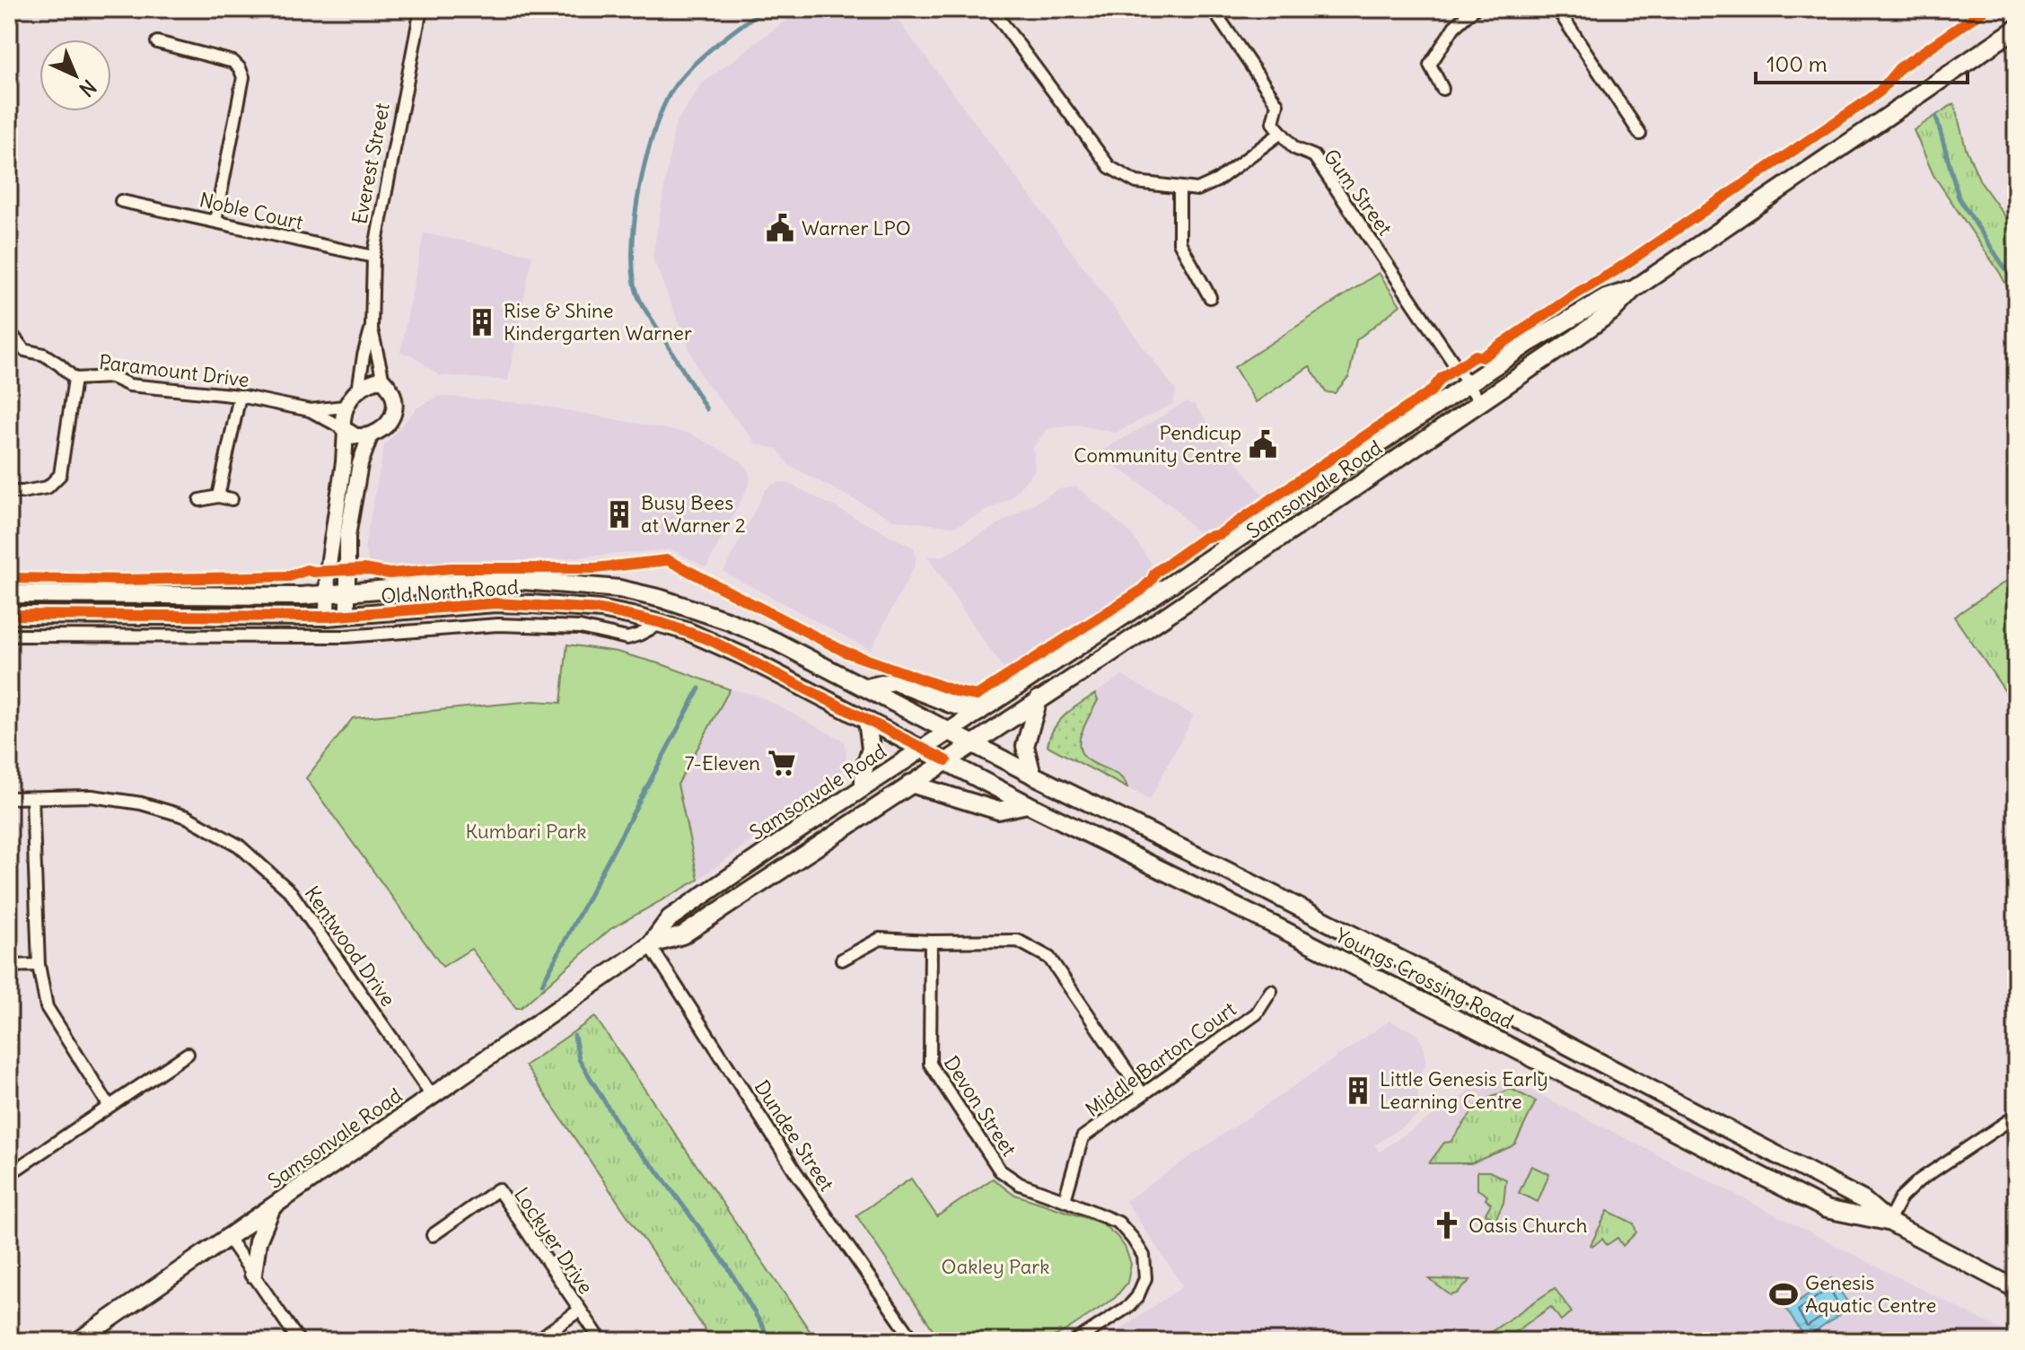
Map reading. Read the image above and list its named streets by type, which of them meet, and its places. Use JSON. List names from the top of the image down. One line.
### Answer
{"streets":{"main road":["Samsonvale Road","Old North Road","Youngs Crossing Road"],"street":["Everest Street","Gum Street","Noble Court","Paramount Drive","Kentwood Drive","Middle Barton Court","Devon Street","Dundee Street","Lockyer Drive"]},"crossings":[["Everest Street","Noble Court"],["Everest Street","Old North Road"],["Gum Street","Samsonvale Road"],["Samsonvale Road","Old North Road"],["Samsonvale Road","Kentwood Drive"],["Samsonvale Road","Youngs Crossing Road"],["Samsonvale Road","Dundee Street"],["Old North Road","Youngs Crossing Road"],["Middle Barton Court","Devon Street"]],"parks":["Kumbari Park","Oakley Park"],"places":{"public building":["Warner LPO","Pendicup Community Centre"],"building":["Rise & Shine Kindergarten Warner","Busy Bees at Warner 2","Little Genesis Early Learning Centre"],"supermarket":["7-Eleven"],"church":["Oasis Church"],"sports":["Genesis Aquatic Centre"]},"scale_bar":"100 m","north":"bottom right"}
